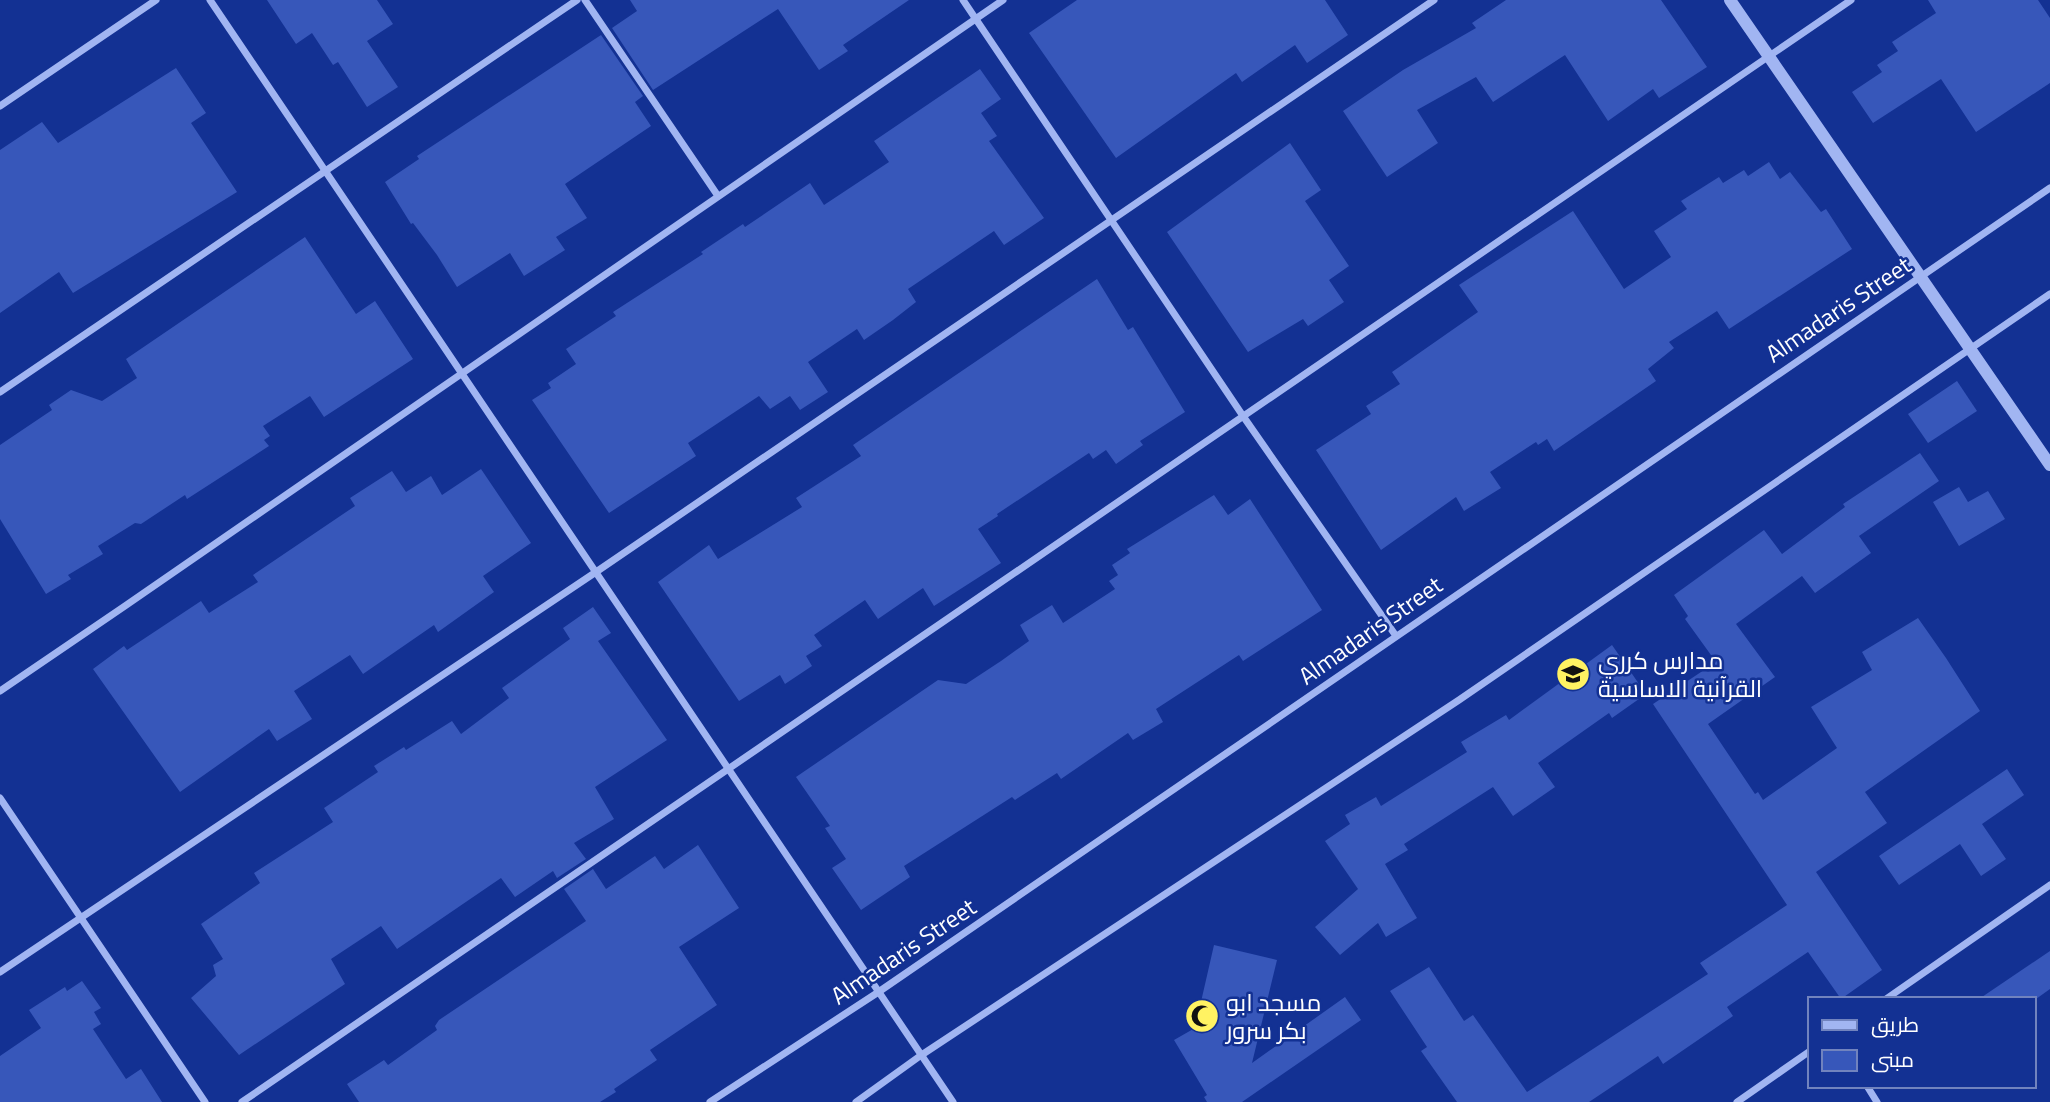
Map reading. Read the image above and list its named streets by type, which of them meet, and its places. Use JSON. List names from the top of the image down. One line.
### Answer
{"streets":{"street":["Almadaris Street"]},"places":{"school or university":["مدارس كرري القرآنية الاساسية"],"mosque":["مسجد ابو بكر سرور"]},"legend":["طريق","مبنى"]}
